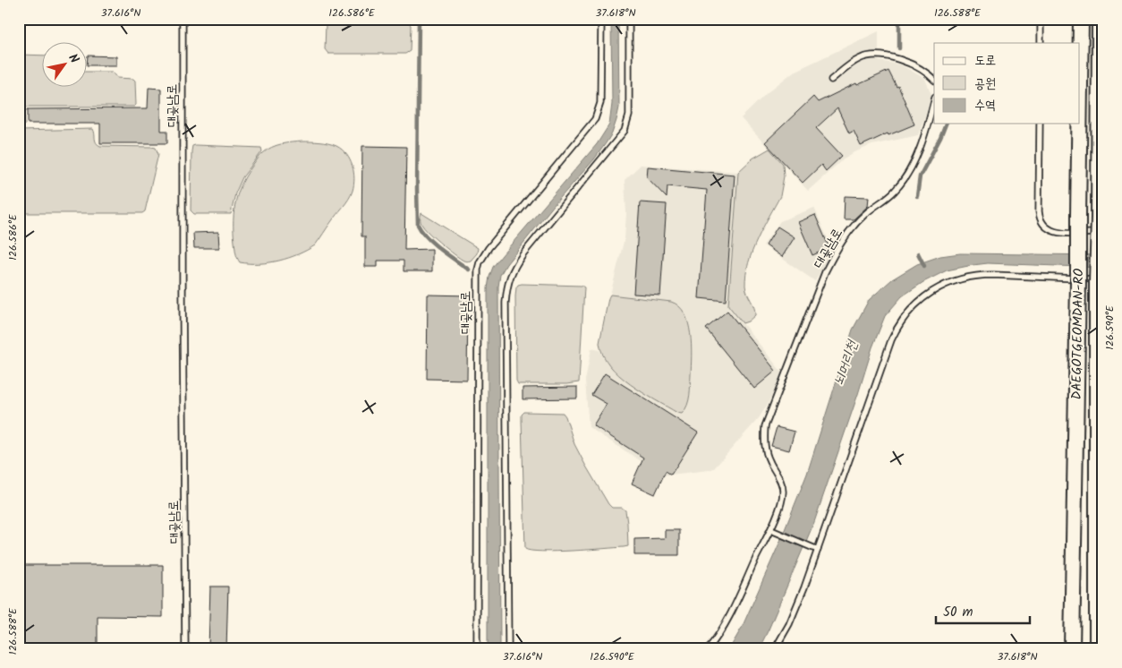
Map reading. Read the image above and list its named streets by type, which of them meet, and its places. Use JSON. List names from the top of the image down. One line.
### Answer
{"streets":{"main road":["DAEGOTGEOMDAN-RO"],"lane":["대곶남로"]},"water":["뇌머리천"],"legend":["도로","공원","수역"],"scale_bar":"50 m","north":"top right","coordinates":["37.616°N","126.586°E","37.618°N","126.588°E","126.590°E"]}
